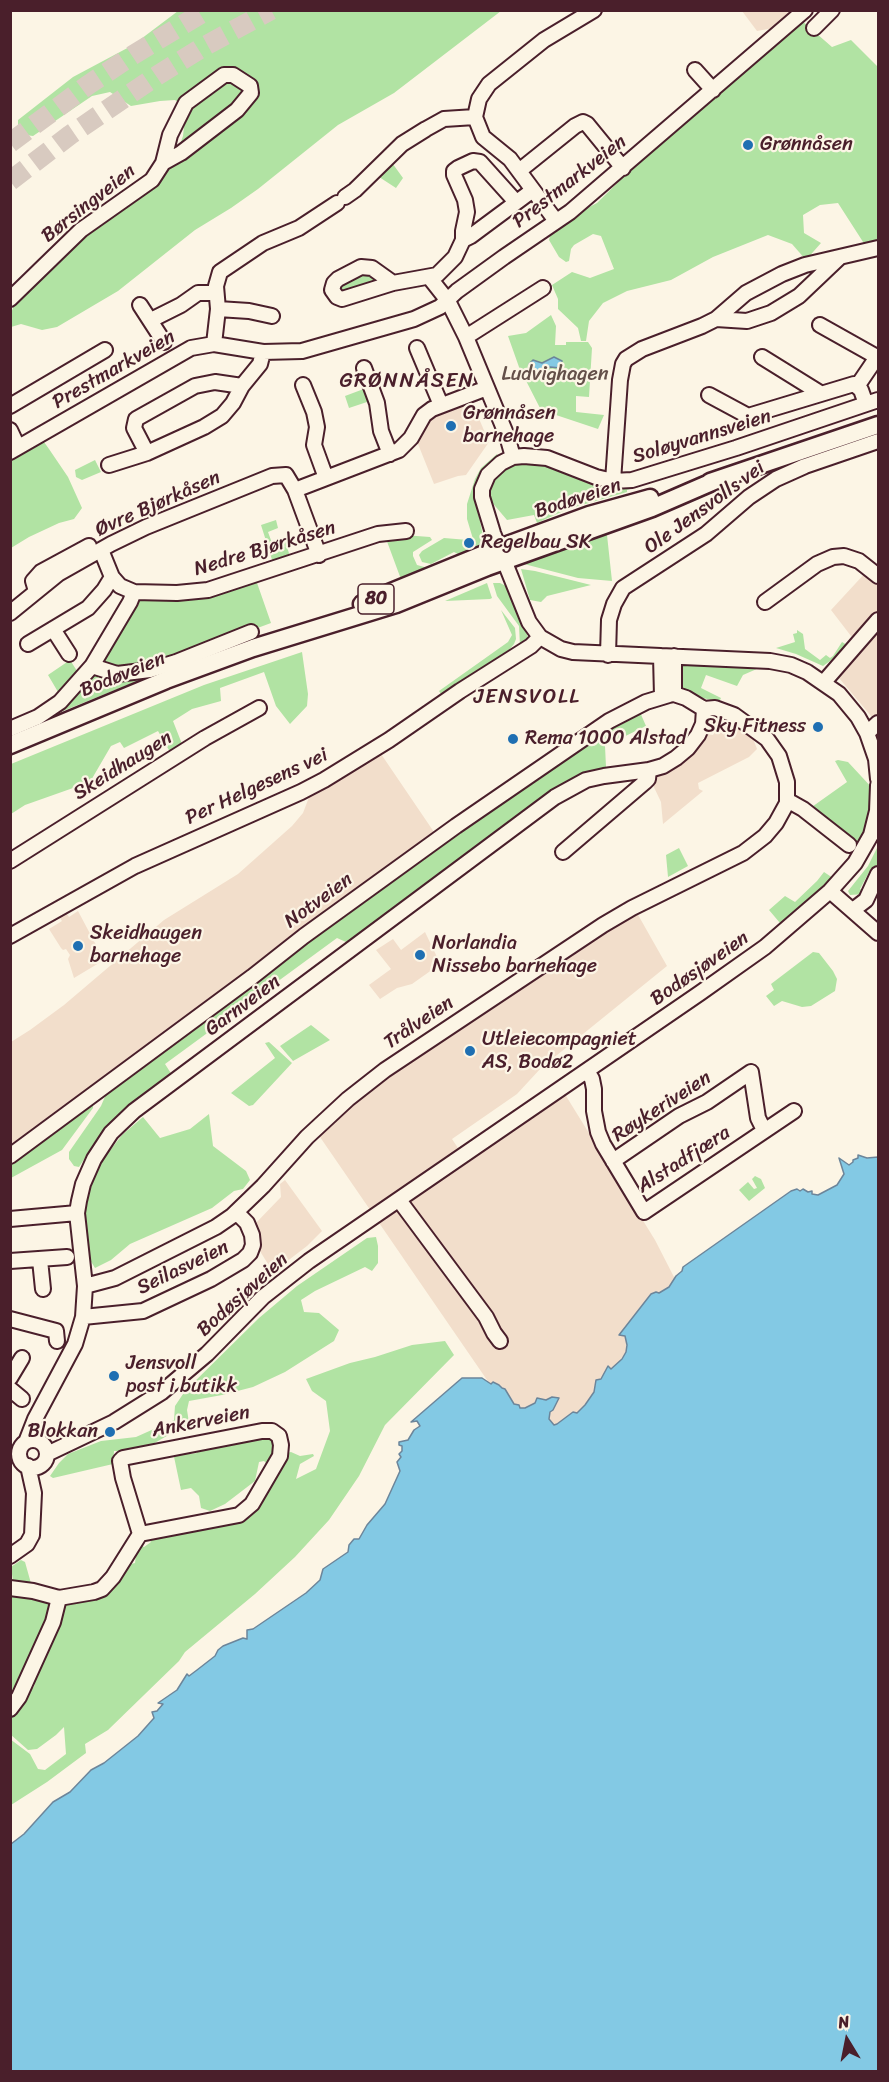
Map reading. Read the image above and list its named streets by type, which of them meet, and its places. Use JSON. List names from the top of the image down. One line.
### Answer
{"streets":{"main road":["Bodøveien","80"],"street":["Prestmarkveien","Børsingveien","Soløyvannsveien","Øvre Bjørkåsen","Ole Jensvolls vei","Nedre Bjørkåsen","Skeidhaugen","Per Helgesens vei","Notveien","Bodøsjøveien","Garnveien","Trålveien","Røykeriveien","Alstadfjæra","Seilasveien","Ankerveien"]},"crossings":[["Bodøsjøveien","Garnveien"],["Bodøsjøveien","Røykeriveien"],["Garnveien","Trålveien"],["Garnveien","Seilasveien"],["Trålveien","Seilasveien"],["Røykeriveien","Alstadfjæra"]],"districts":["GRØNNÅSEN","JENSVOLL"],"parks":["Ludvighagen"],"places":["Grønnåsen","Grønnåsen barnehage","Regelbau SK","Sky Fitness","Rema 1000 Alstad","Skeidhaugen barnehage","Norlandia Nissebo barnehage","Utleiecompagniet AS, Bodø2","Jensvoll post i butikk","Blokkan"],"north":"top"}
